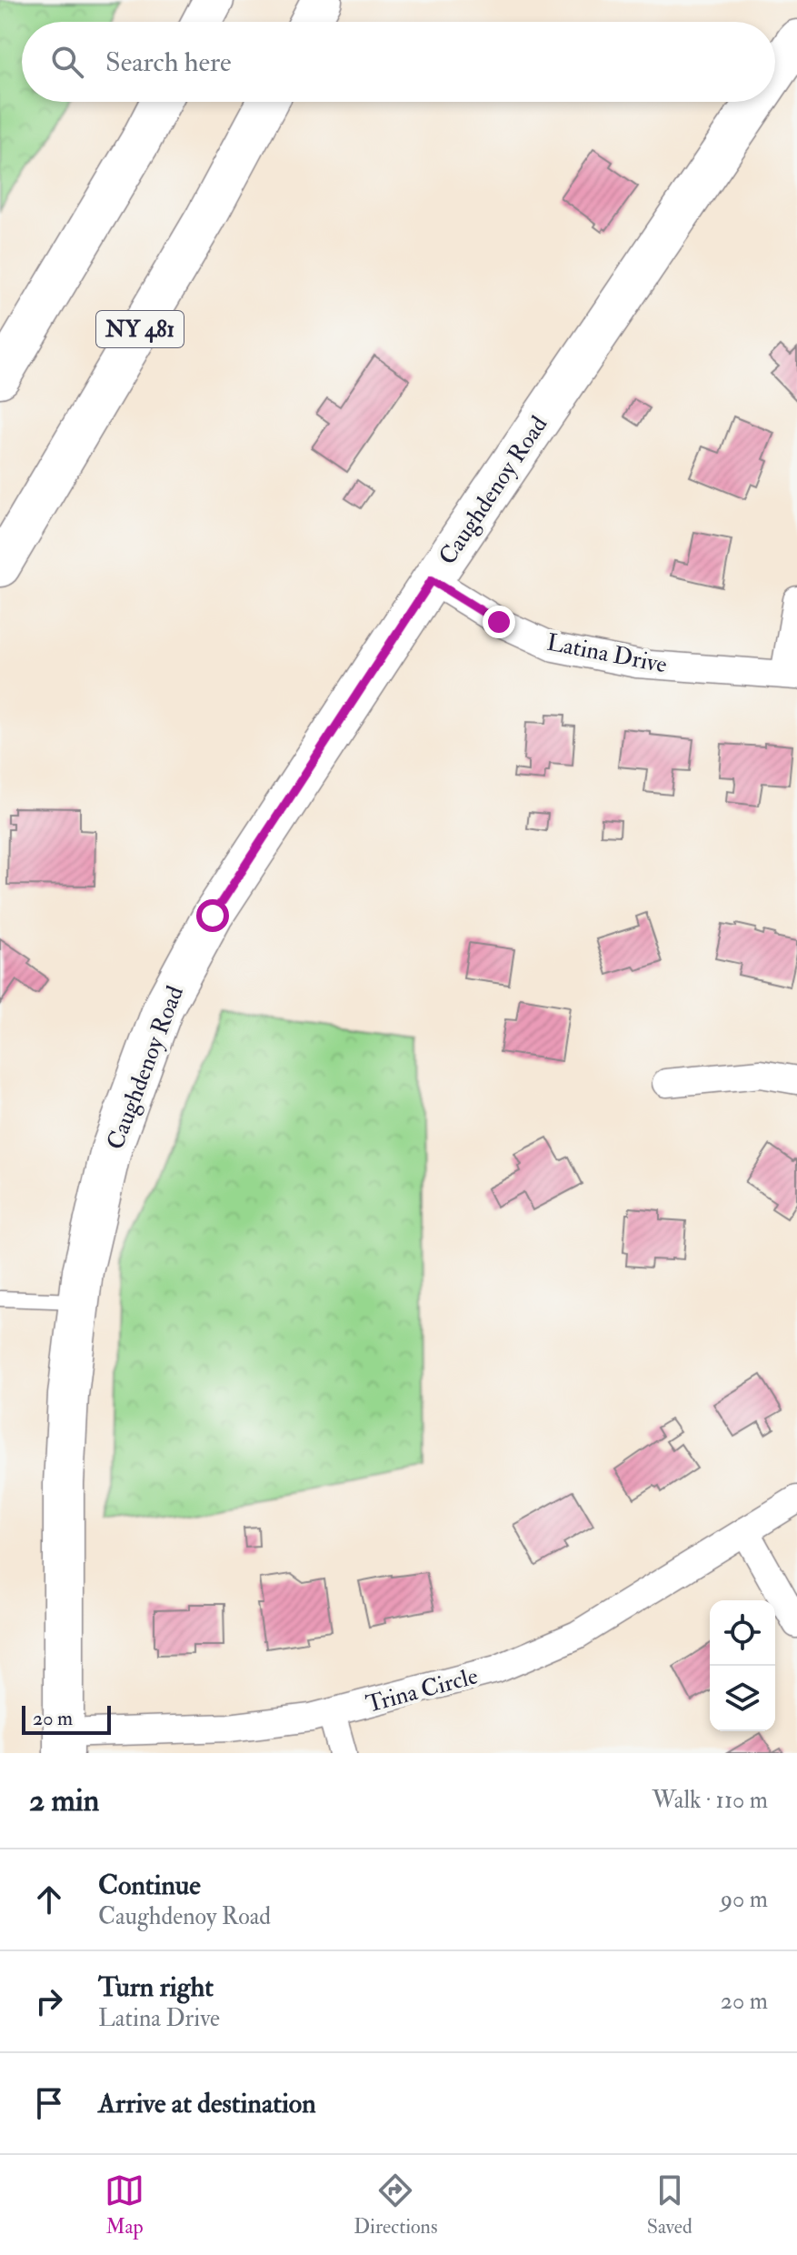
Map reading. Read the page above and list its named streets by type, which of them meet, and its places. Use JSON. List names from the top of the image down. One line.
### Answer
{"streets":{"main road":["NY 481","Caughdenoy Road"],"street":["Latina Drive","Trina Circle"]},"crossings":[["Caughdenoy Road","Latina Drive"],["Caughdenoy Road","Trina Circle"]],"scale_bar":"20 m","page":{"search":"Search here","scale":"20 m","heading":["2 min","Walk · 110 m"],"list":[["Continue","Caughdenoy Road","90 m"],["Turn right","Latina Drive","20 m"],"Arrive at destination"],"nav":["Map","Directions","Saved"]}}
